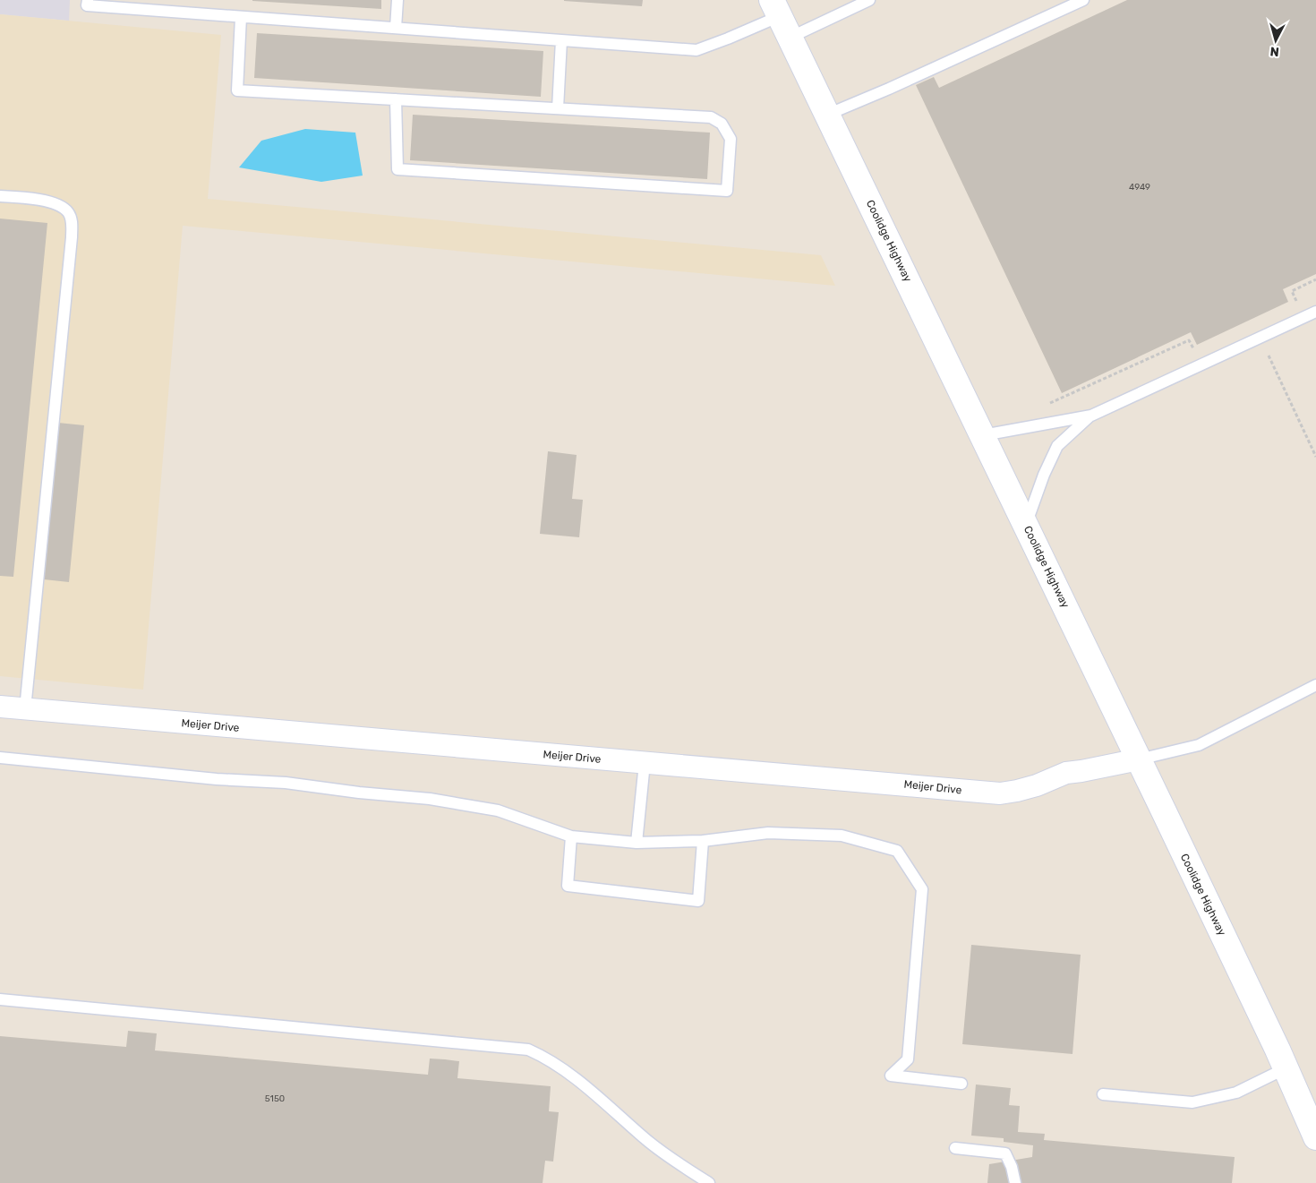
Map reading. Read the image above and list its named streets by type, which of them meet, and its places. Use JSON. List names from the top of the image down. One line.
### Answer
{"streets":{"main road":["Coolidge Highway"],"street":["Meijer Drive"]},"crossings":[["Coolidge Highway","Meijer Drive"]],"house_numbers":["4949","5150"],"north":"bottom"}
